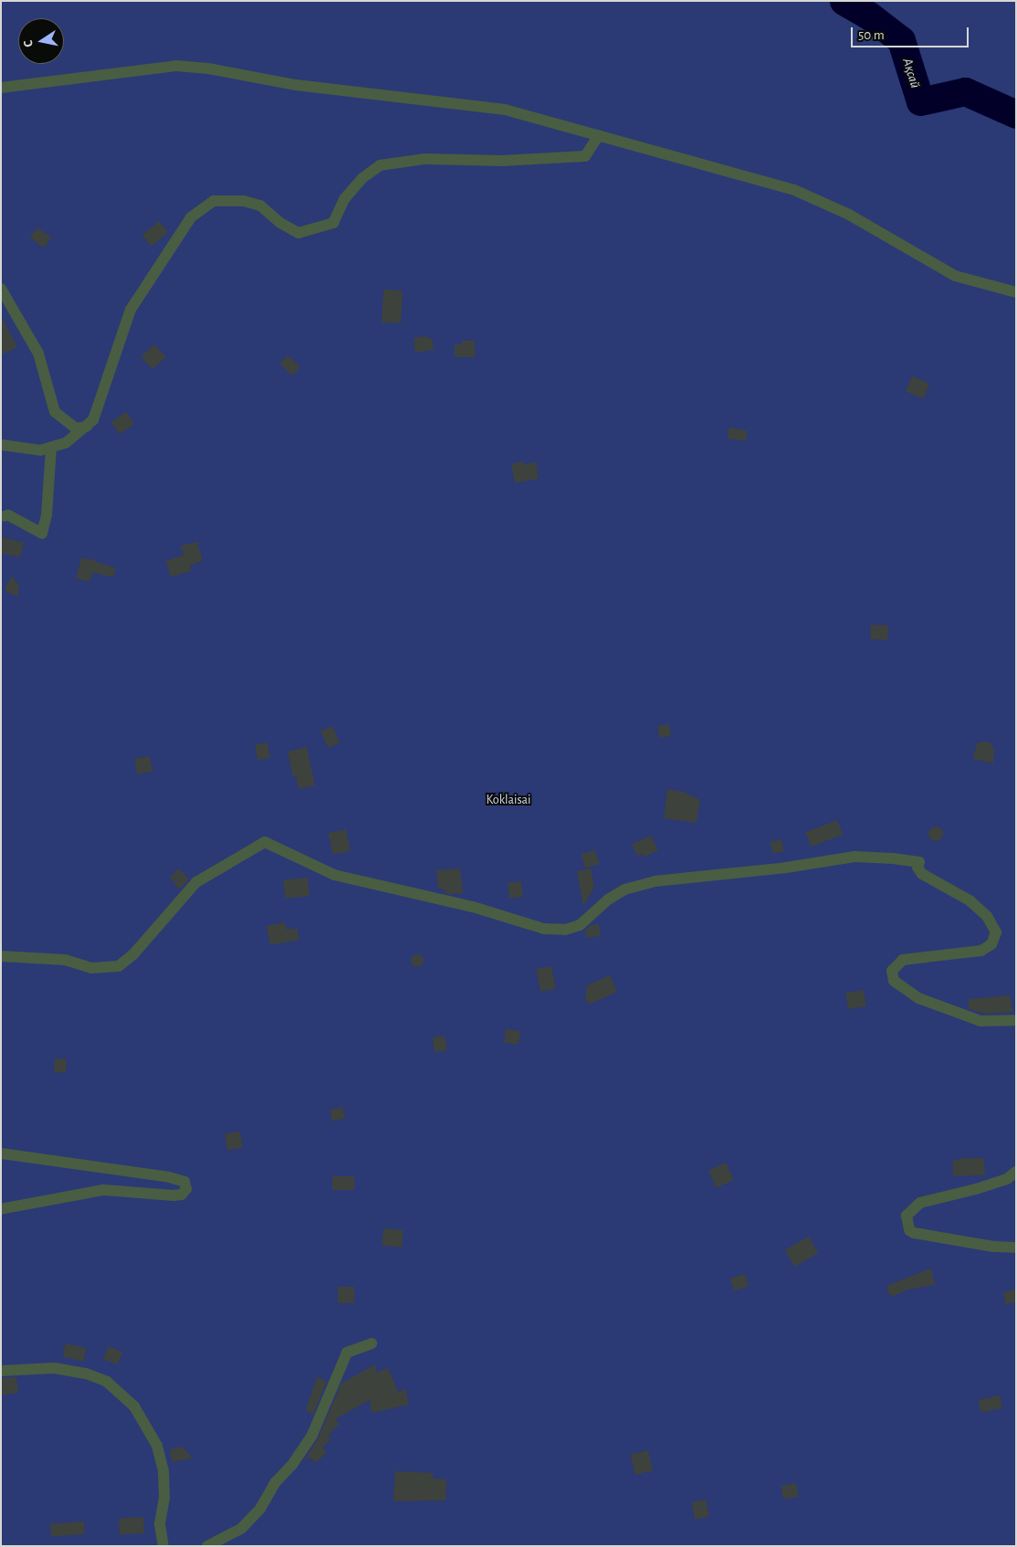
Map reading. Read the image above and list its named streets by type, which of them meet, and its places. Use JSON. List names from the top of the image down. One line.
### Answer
{"water":["Ақсай"],"parks":["Koklaisai"],"scale_bar":"50 m","north":"left"}
